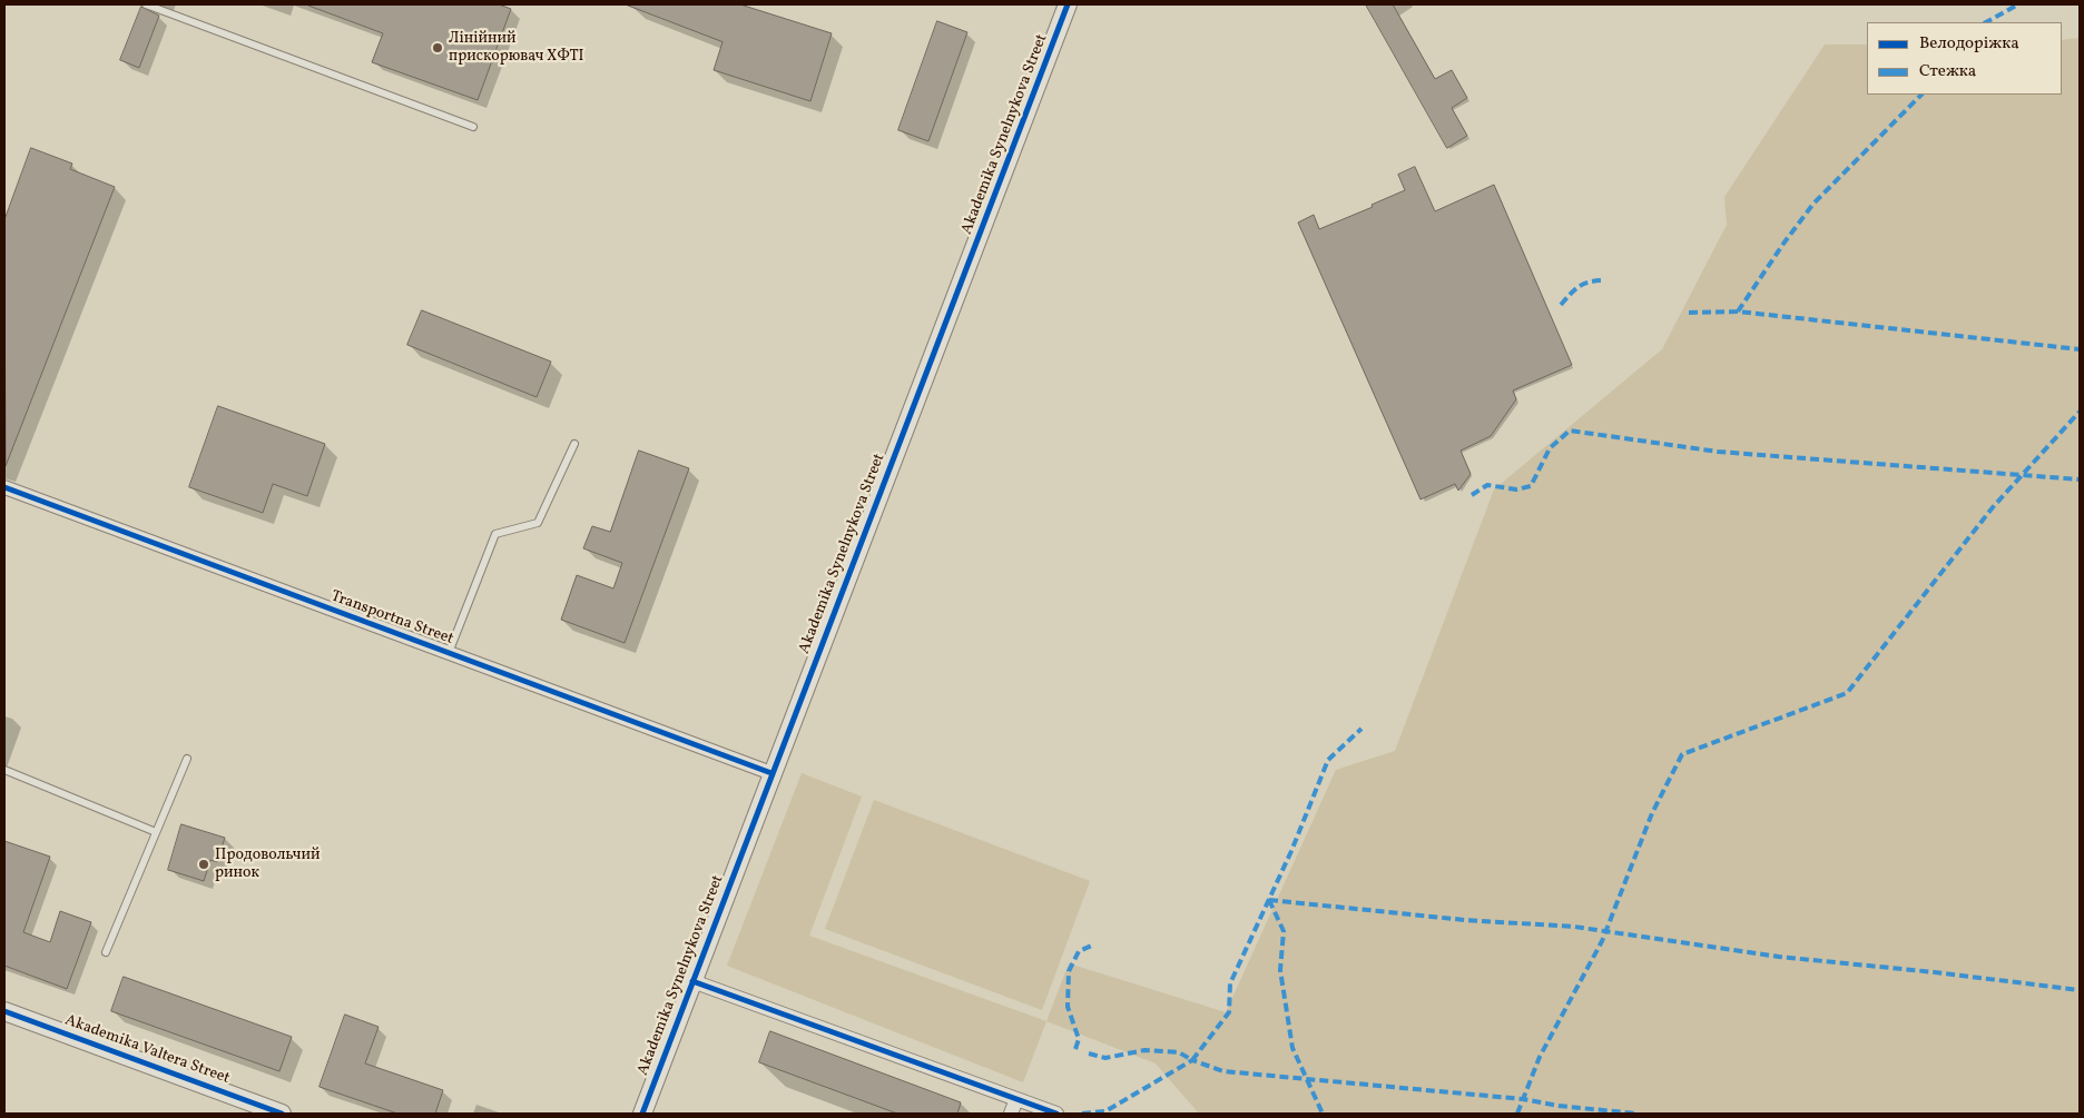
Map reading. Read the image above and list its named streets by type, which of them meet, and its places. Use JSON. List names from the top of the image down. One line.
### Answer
{"streets":{"street":["Akademika Synelnykova Street","Transportna Street","Akademika Valtera Street"]},"crossings":[["Akademika Synelnykova Street","Transportna Street"]],"places":["Лінійний прискорювач ХФТІ","Продовольчий ринок"],"legend":["Велодоріжка","Стежка"]}
